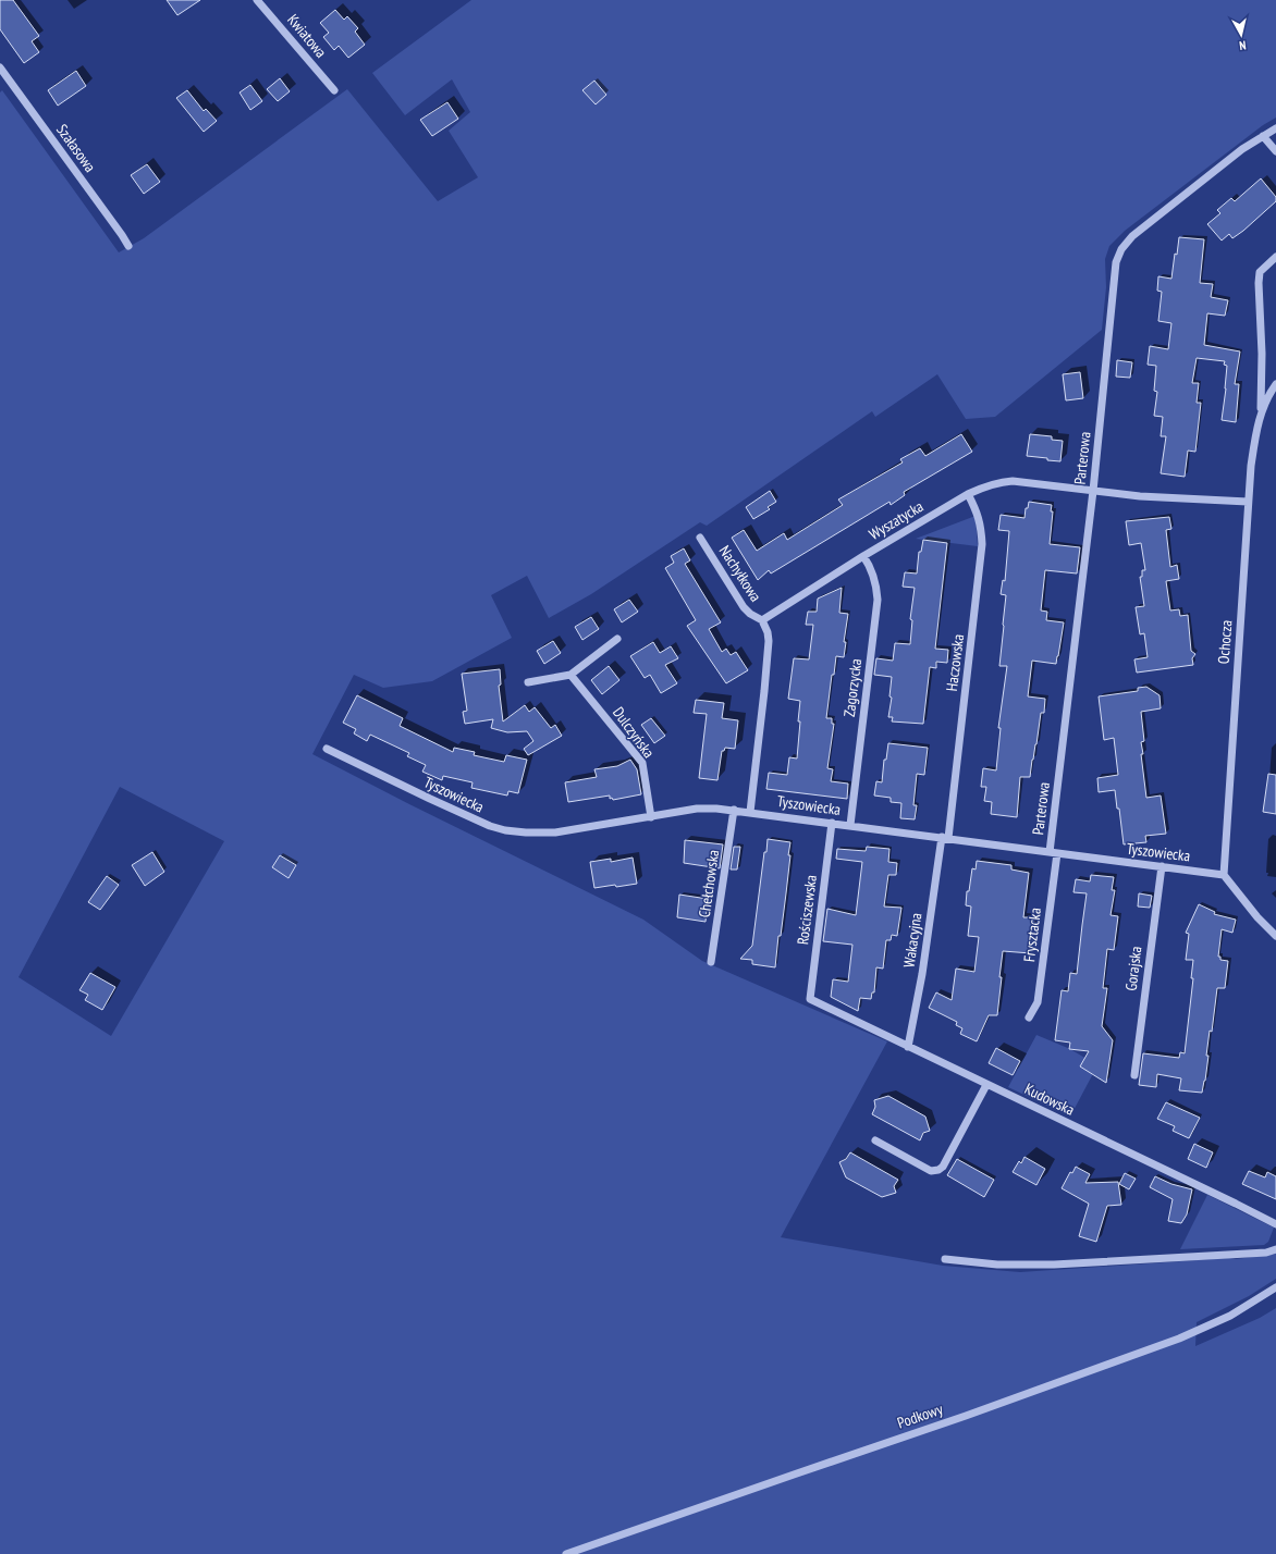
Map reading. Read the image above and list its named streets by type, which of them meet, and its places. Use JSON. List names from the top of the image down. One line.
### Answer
{"streets":{"street":["Kwiatowa","Szałasowa","Parterowa","Wyszatycka","Nachyłkowa","Ochocza","Haczowska","Zagorzycka","Dulczyńska","Tyszowiecka","Chełchowska","Rościszewska","Frysztacka","Wakacyjna","Gorajska","Kudowska","Podkowy"]},"crossings":[["Parterowa","Wyszatycka"],["Parterowa","Tyszowiecka"],["Parterowa","Frysztacka"],["Wyszatycka","Nachyłkowa"],["Wyszatycka","Ochocza"],["Wyszatycka","Haczowska"],["Wyszatycka","Zagorzycka"],["Ochocza","Tyszowiecka"],["Haczowska","Tyszowiecka"],["Haczowska","Wakacyjna"],["Zagorzycka","Tyszowiecka"],["Dulczyńska","Tyszowiecka"],["Tyszowiecka","Chełchowska"],["Tyszowiecka","Rościszewska"],["Tyszowiecka","Frysztacka"],["Tyszowiecka","Wakacyjna"],["Tyszowiecka","Gorajska"],["Rościszewska","Kudowska"],["Wakacyjna","Kudowska"]],"north":"bottom"}
